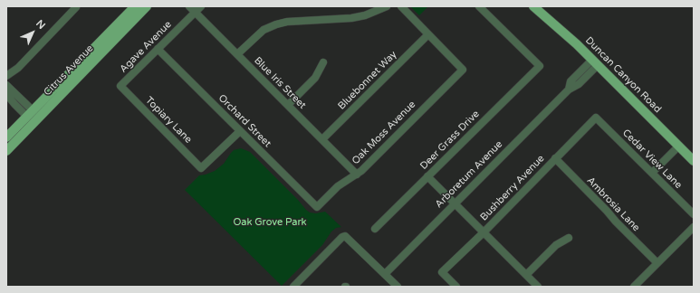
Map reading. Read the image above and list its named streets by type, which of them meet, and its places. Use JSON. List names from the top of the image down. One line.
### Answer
{"streets":{"main road":["Citrus Avenue","Duncan Canyon Road"],"street":["Agave Avenue","Bluebonnet Way","Blue Iris Street","Topiary Lane","Orchard Street","Oak Moss Avenue","Deer Grass Drive","Cedar View Lane","Arboretum Avenue","Bushberry Avenue","Ambrosia Lane"]},"crossings":[["Agave Avenue","Blue Iris Street"],["Agave Avenue","Topiary Lane"],["Agave Avenue","Orchard Street"],["Duncan Canyon Road","Arboretum Avenue"],["Bluebonnet Way","Blue Iris Street"],["Bluebonnet Way","Oak Moss Avenue"],["Blue Iris Street","Oak Moss Avenue"],["Topiary Lane","Orchard Street"],["Orchard Street","Oak Moss Avenue"],["Cedar View Lane","Bushberry Avenue"],["Bushberry Avenue","Ambrosia Lane"]],"parks":["Oak Grove Park"],"north":"top right"}
